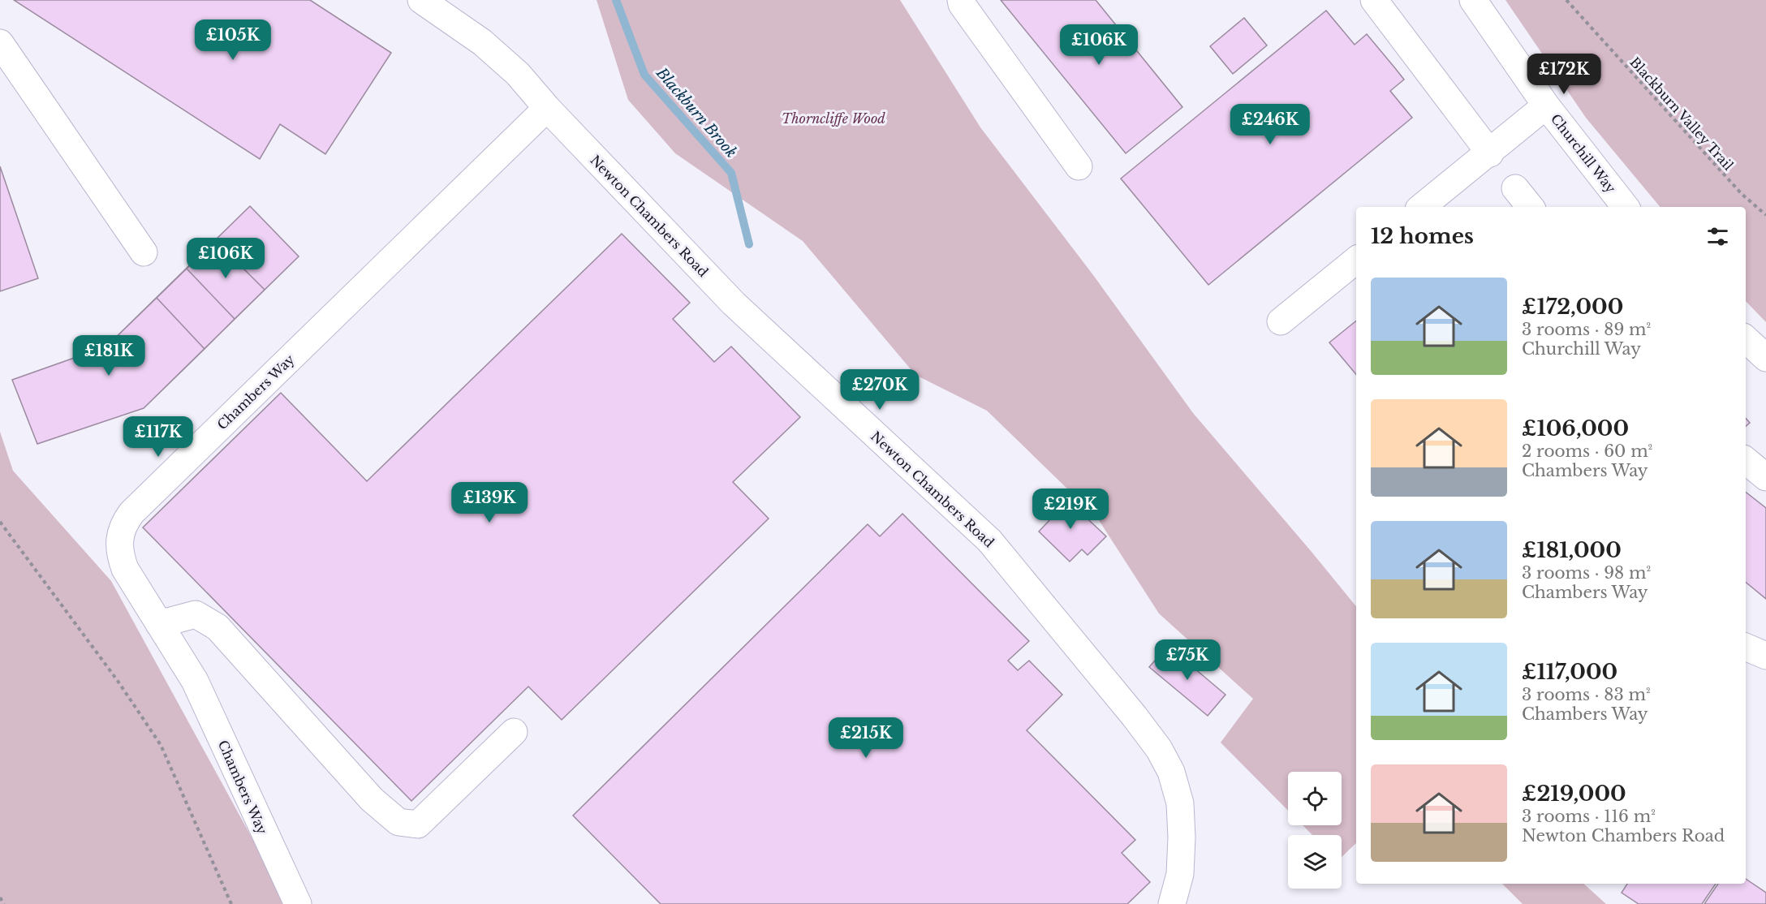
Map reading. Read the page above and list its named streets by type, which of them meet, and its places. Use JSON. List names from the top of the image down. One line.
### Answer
{"streets":{"street":["Churchill Way","Newton Chambers Road","Chambers Way"],"path":["Blackburn Valley Trail"]},"crossings":[["Newton Chambers Road","Chambers Way"]],"water":["Blackburn Brook"],"parks":["Thorncliffe Wood"],"page":{"price":["£105K","£106K","£172K","£246K","£106K","£181K","£270K","£117K","£139K","£219K","£75K","£215K"],"heading":"12 homes","list":[{"name":"£172,000","note":"3 rooms · 89 m² · Churchill Way"},{"name":"£106,000","note":"2 rooms · 60 m² · Chambers Way"},{"name":"£181,000","note":"3 rooms · 98 m² · Chambers Way"},{"name":"£117,000","note":"3 rooms · 83 m² · Chambers Way"},{"name":"£219,000","note":"3 rooms · 116 m² · Newton Chambers Road"}]}}
